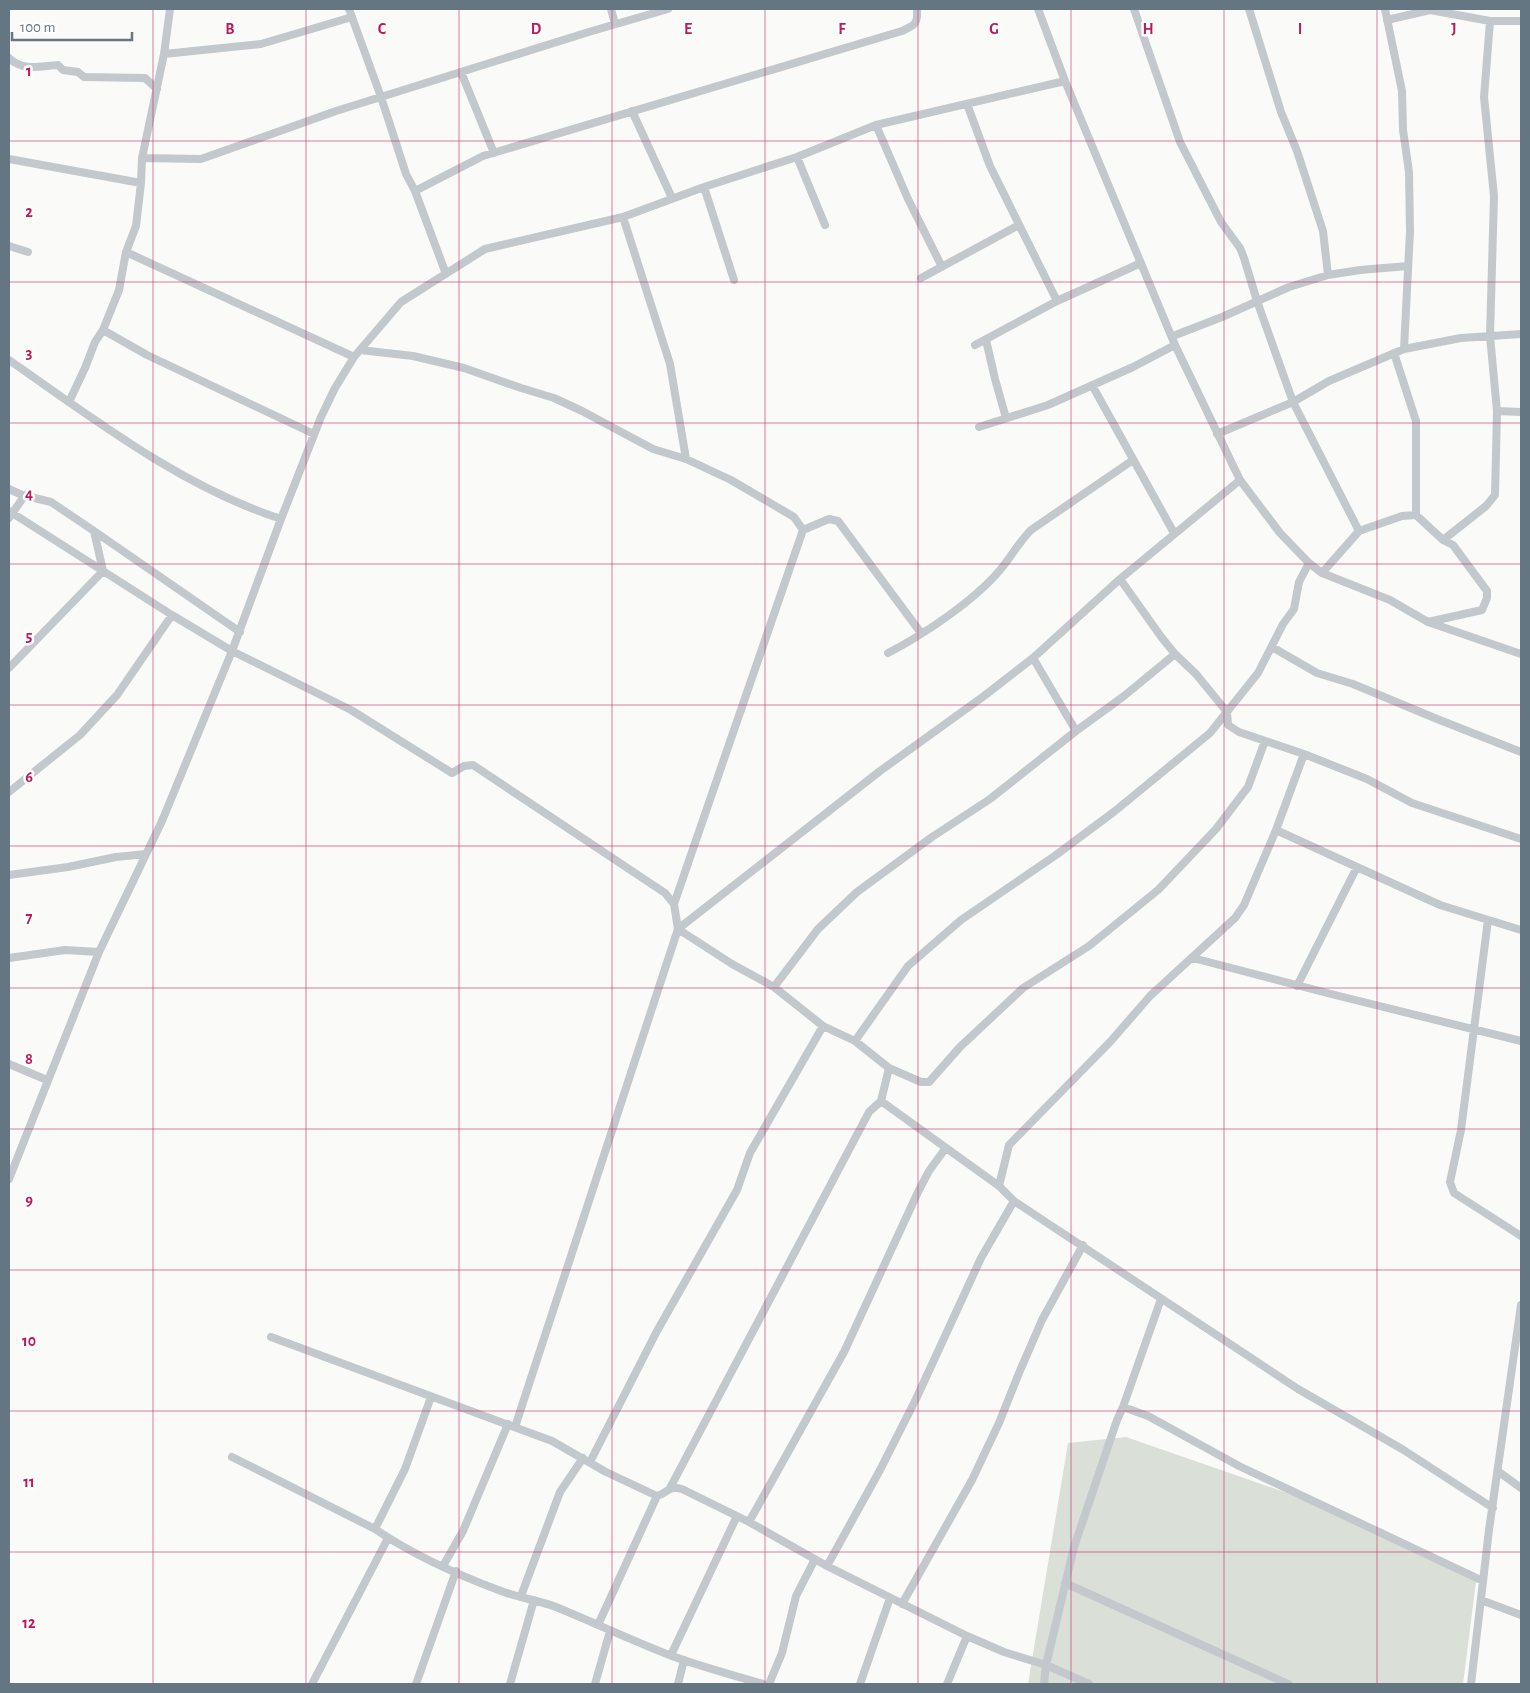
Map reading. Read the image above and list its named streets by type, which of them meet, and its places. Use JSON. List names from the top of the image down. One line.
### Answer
{"scale_bar":"100 m","grid":{"columns":["B","C","D","E","F","G","H","I","J"],"rows":["1","2","3","4","5","6","7","8","9","10","11","12"]}}
